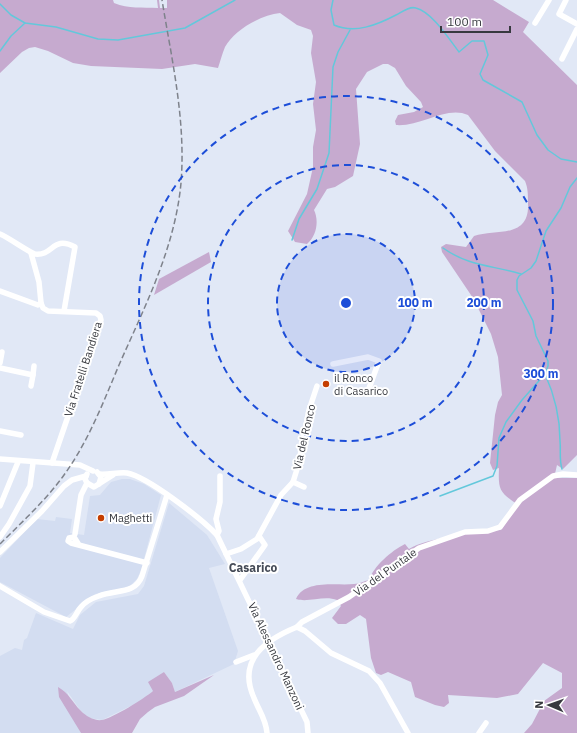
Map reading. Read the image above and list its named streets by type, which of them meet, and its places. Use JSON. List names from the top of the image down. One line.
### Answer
{"streets":{"street":["Via Fratelli Bandiera","Via del Ronco","Via del Puntale","Via Alessandro Manzoni"]},"crossings":[["Via del Ronco","Via Alessandro Manzoni"],["Via del Puntale","Via Alessandro Manzoni"]],"districts":["Casarico"],"places":["il Ronco di Casarico","Maghetti"],"scale_bar":"100 m","north":"left","rings":["100 m","200 m","300 m"]}
